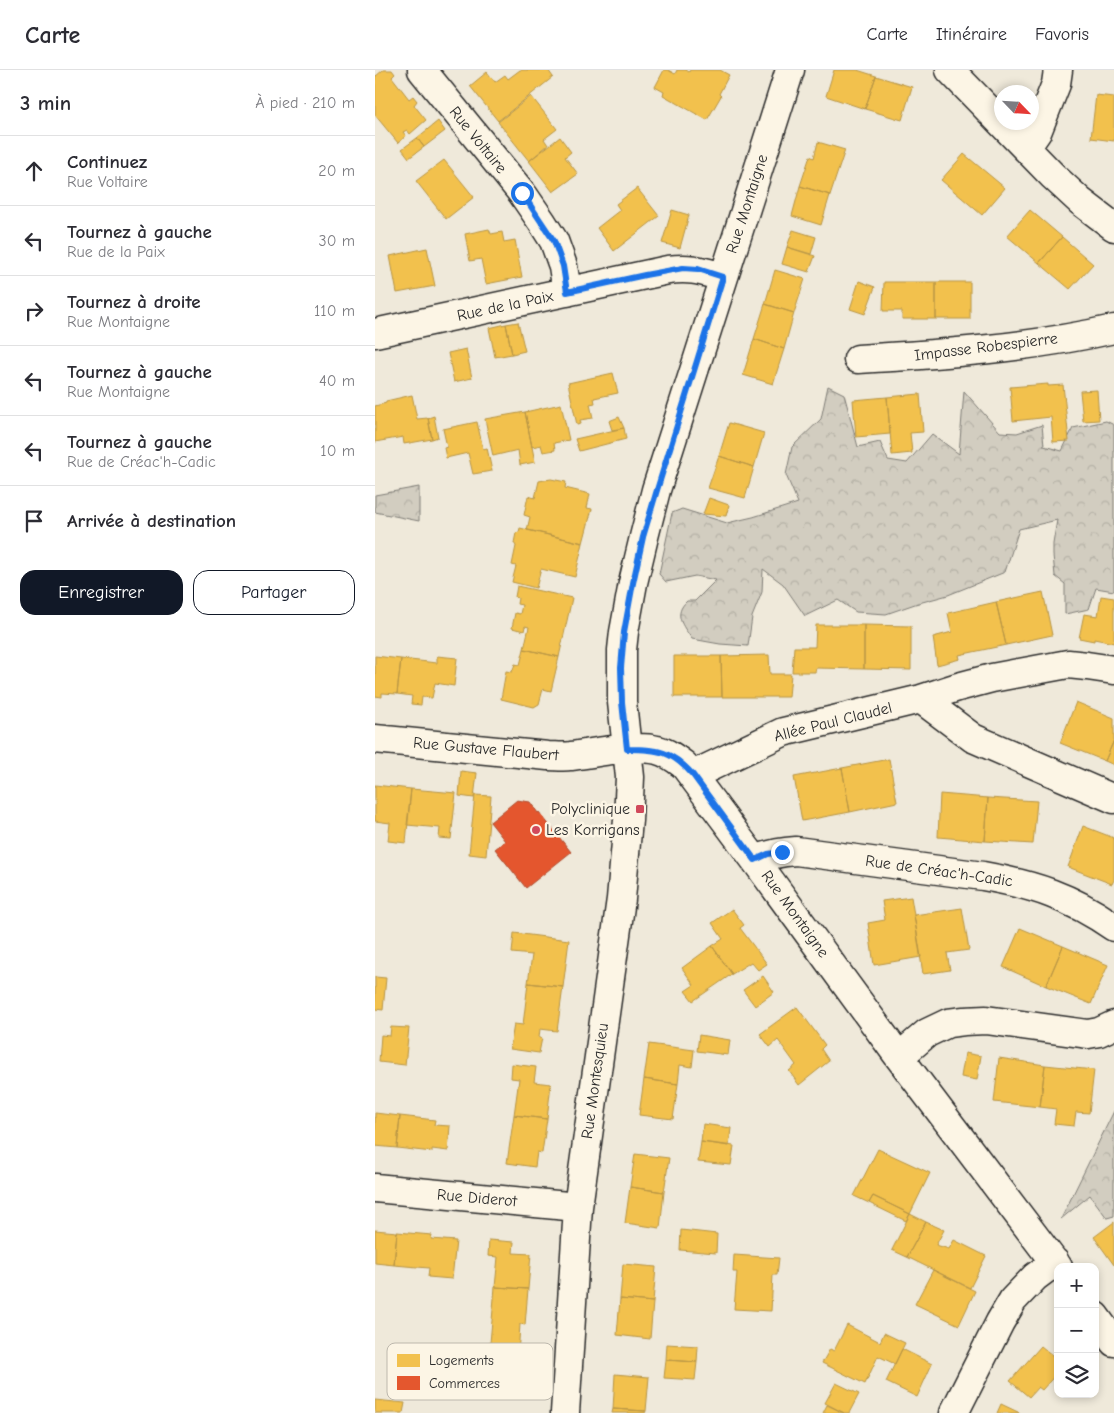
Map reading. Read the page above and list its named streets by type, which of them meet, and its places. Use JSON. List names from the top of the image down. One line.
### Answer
{"streets":{"street":["Rue Voltaire","Rue Montaigne","Rue de la Paix","Impasse Robespierre","Allée Paul Claudel","Rue Gustave Flaubert","Rue de Créac'h-Cadic","Rue Montesquieu","Rue Diderot"]},"crossings":[["Rue Voltaire","Rue de la Paix"],["Rue Montaigne","Rue de la Paix"],["Rue Montaigne","Allée Paul Claudel"],["Rue Montaigne","Rue Gustave Flaubert"],["Rue Montaigne","Rue de Créac'h-Cadic"],["Rue Montaigne","Rue Montesquieu"],["Rue Gustave Flaubert","Rue Montesquieu"],["Rue Montesquieu","Rue Diderot"]],"places":{"transit":["Polyclinique"],"other":["Les Korrigans"]},"legend":["Logements","Commerces"],"north":"bottom right","page":{"header":"Carte","nav":["Carte","Itinéraire","Favoris"],"heading":["3 min","À pied · 210 m"],"list":[["Continuez","Rue Voltaire","20 m"],["Tournez à gauche","Rue de la Paix","30 m"],["Tournez à droite","Rue Montaigne","110 m"],["Tournez à gauche","Rue Montaigne","40 m"],["Tournez à gauche","Rue de Créac'h-Cadic","10 m"],"Arrivée à destination"],"buttons":["Enregistrer","Partager"],"map_buttons":["+","−"]}}
